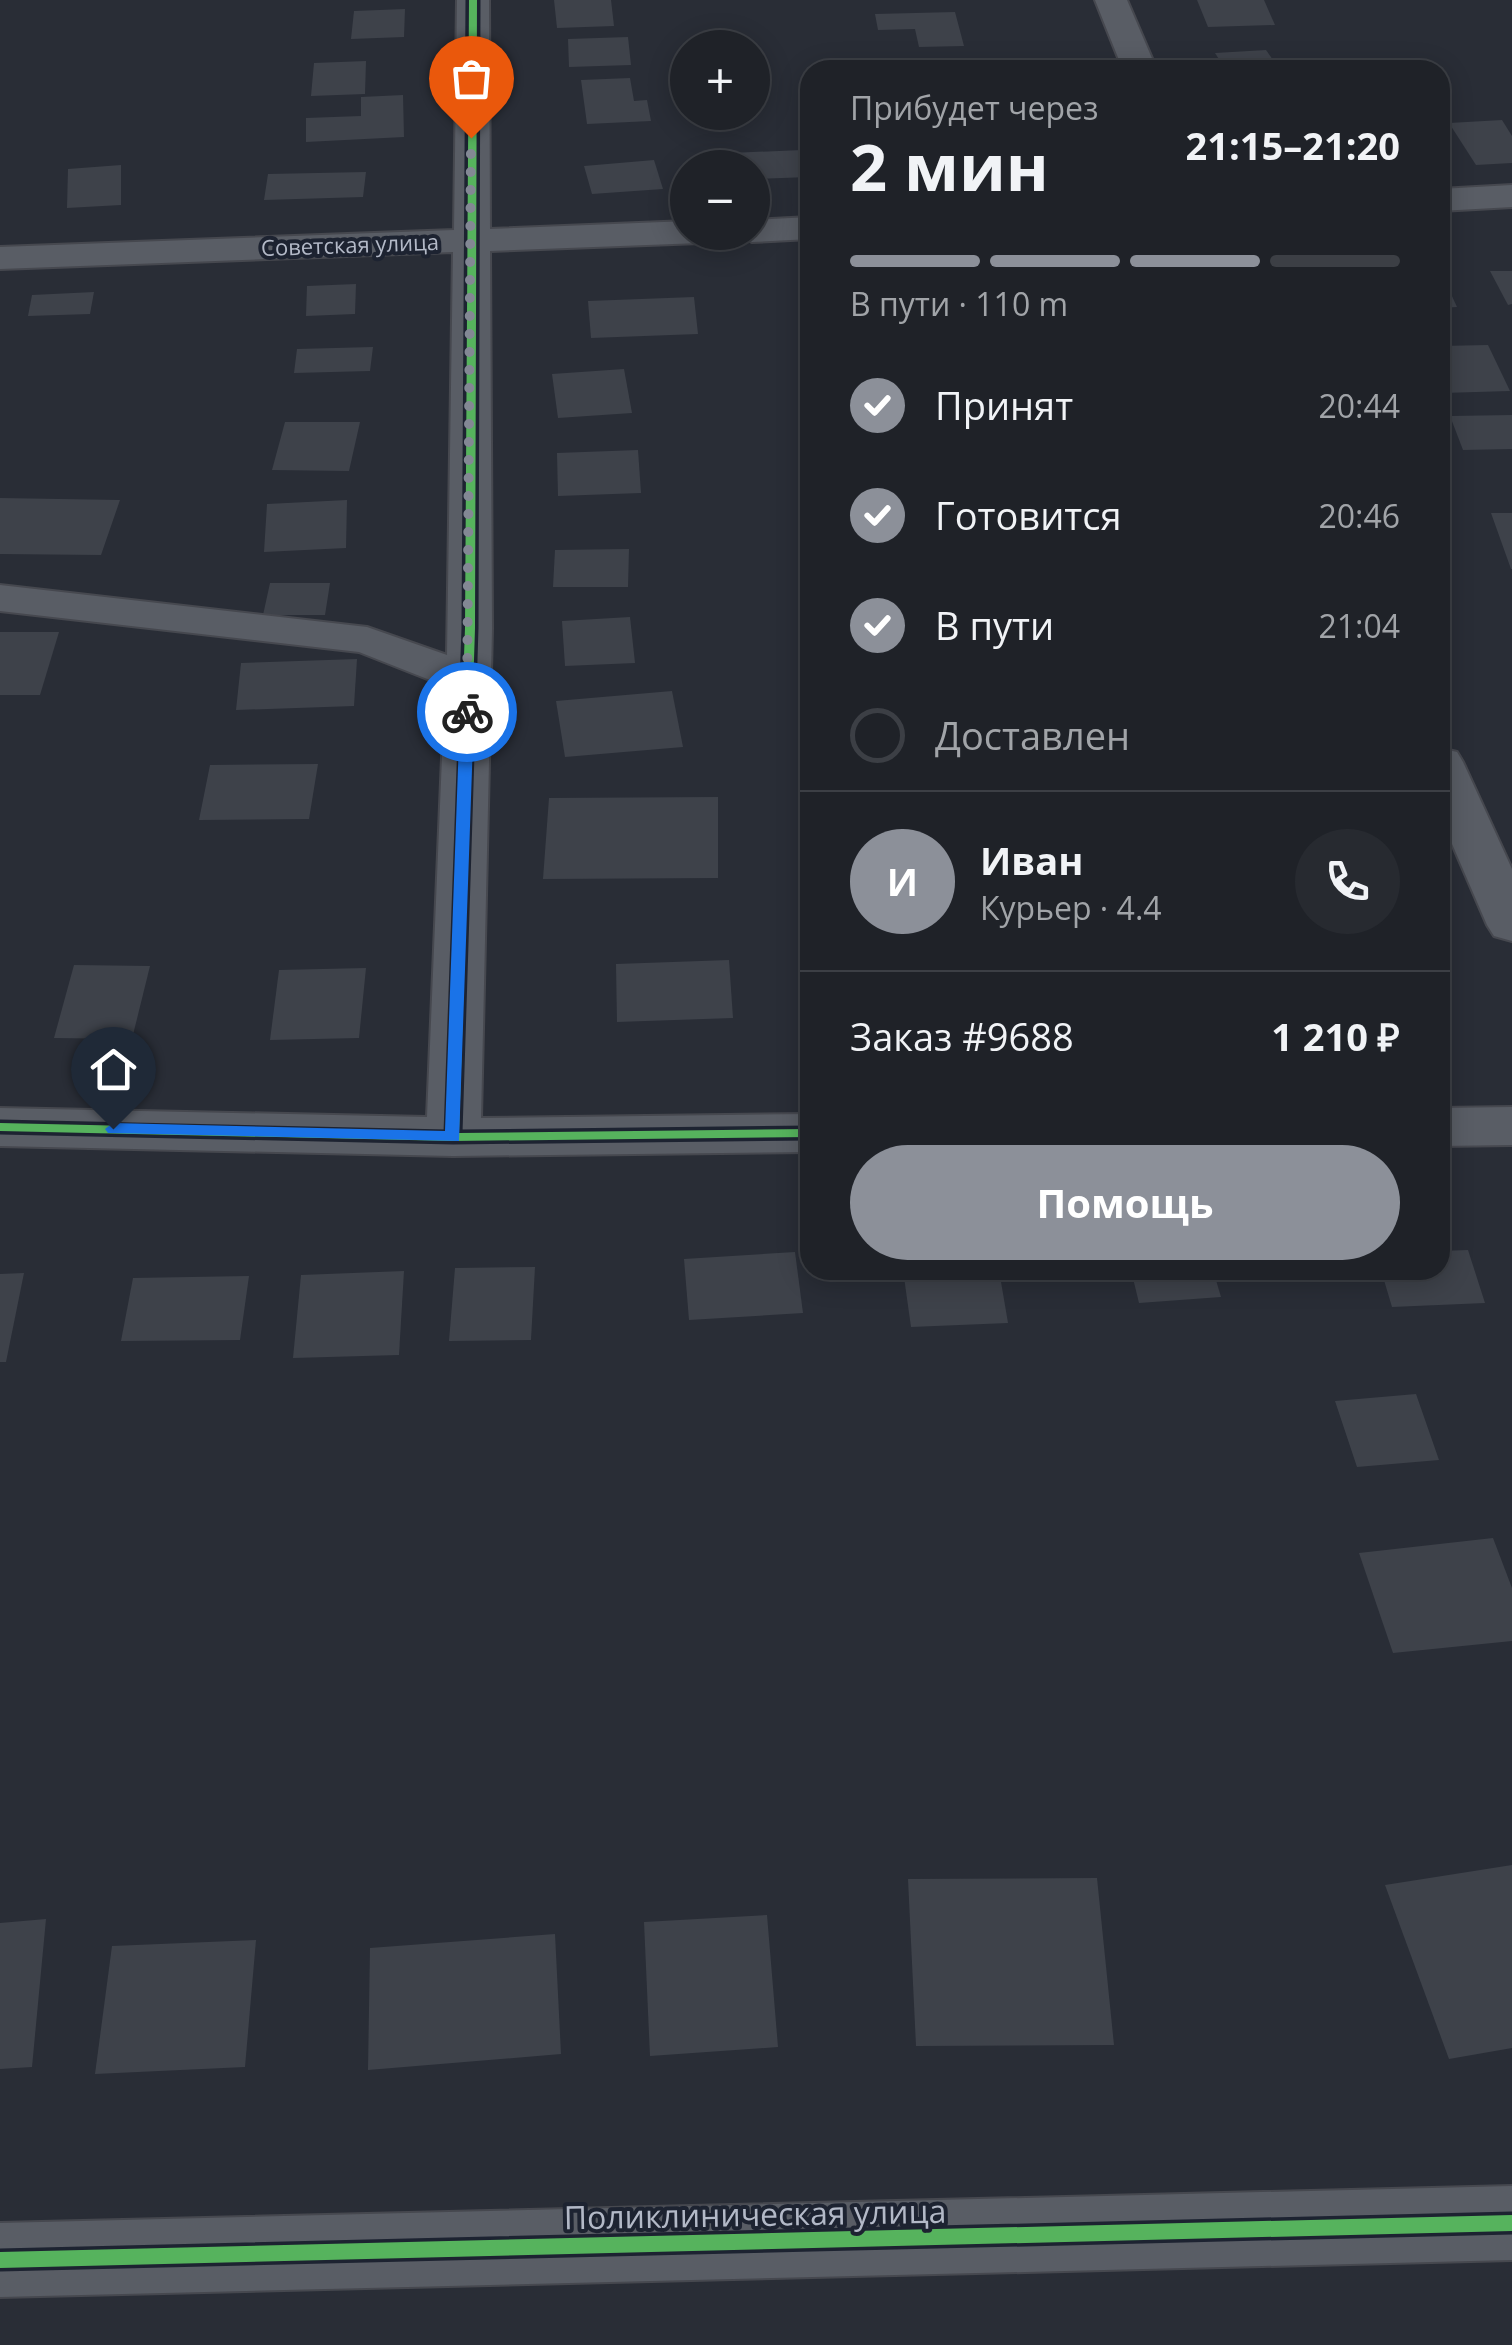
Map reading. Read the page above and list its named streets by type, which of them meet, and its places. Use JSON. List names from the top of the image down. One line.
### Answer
{"streets":{"street":["Советская улица","Поликлиническая улица"]},"page":{"map_buttons":["+","−"],"heading":["2 мин","Прибудет через","21:15–21:20"],"panel":["Иван","Курьер · 4.4","Заказ #9688","1 210 ₽"],"bar":"В пути · 110 m","list":[["Принят","20:44"],["Готовится","20:46"],["В пути","21:04"],"Доставлен"],"round":"И","buttons":"Помощь"}}
